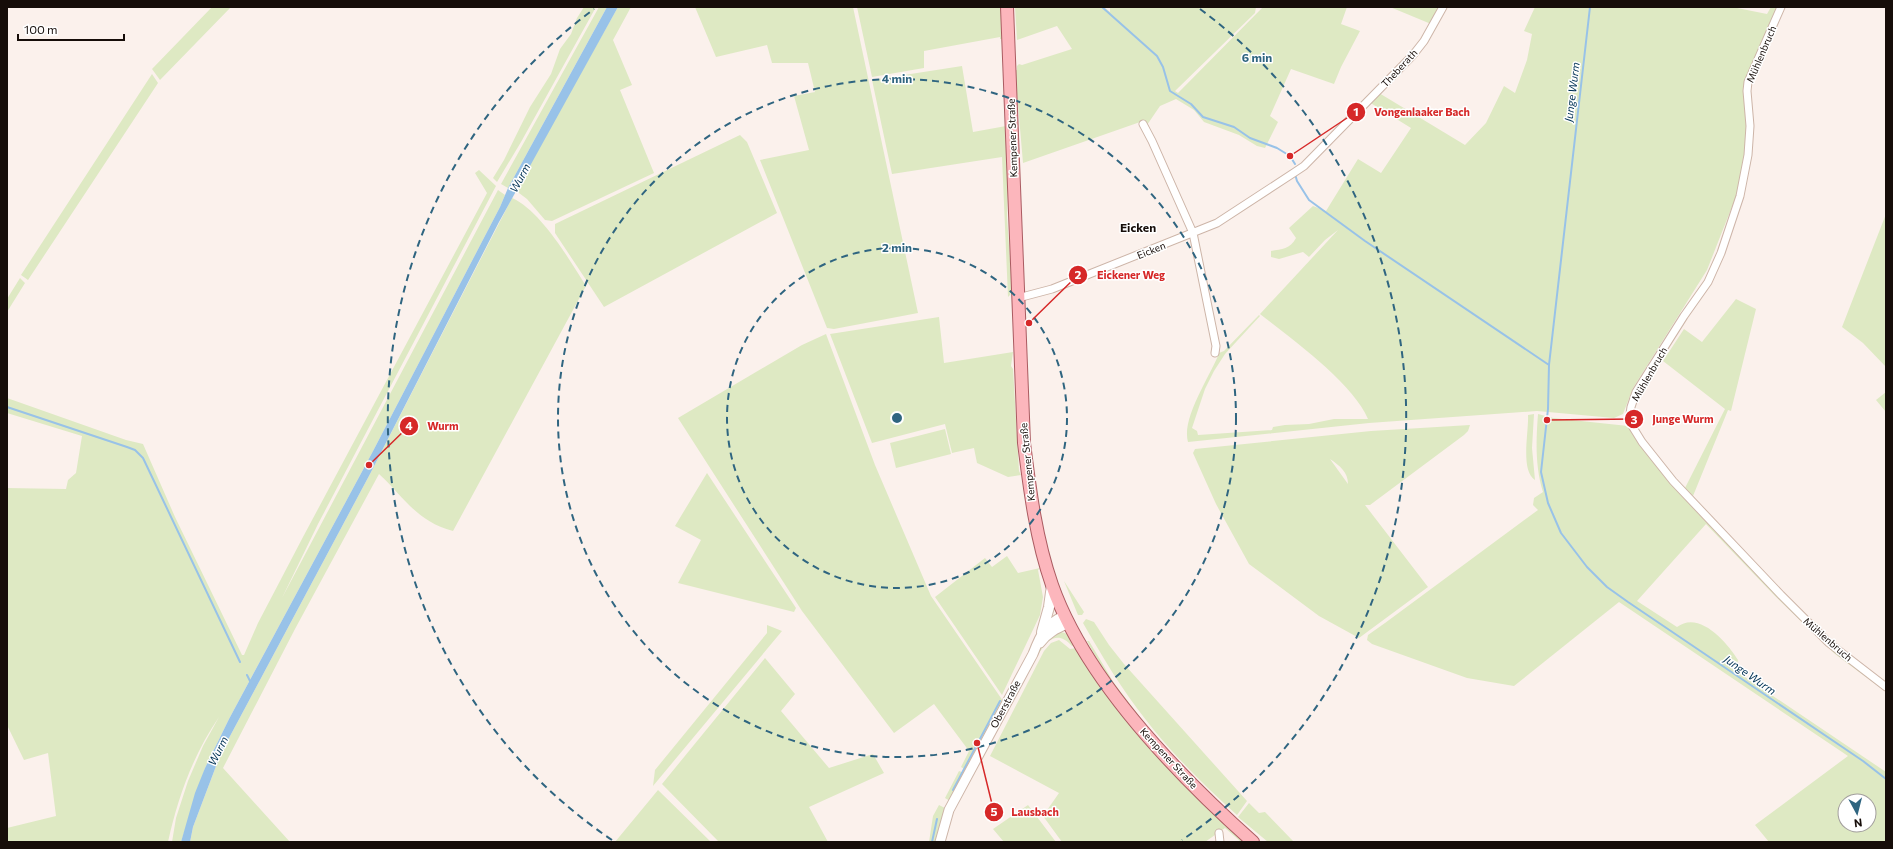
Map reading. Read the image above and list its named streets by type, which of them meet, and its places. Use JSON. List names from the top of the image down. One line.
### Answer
{"streets":{"main road":["Kempener Straße"],"street":["Mühlenbruch","Theberath","Eicken","Oberstraße"]},"crossings":[["Theberath","Eicken"],["Kempener Straße","Eicken"]],"districts":["Eicken"],"water":["Junge Wurm","Wurm"],"places":["Vongenlaaker Bach","Eickener Weg","Junge Wurm","Wurm","Lausbach"],"scale_bar":"100 m","north":"bottom","rings":["6 min","4 min","2 min"]}
